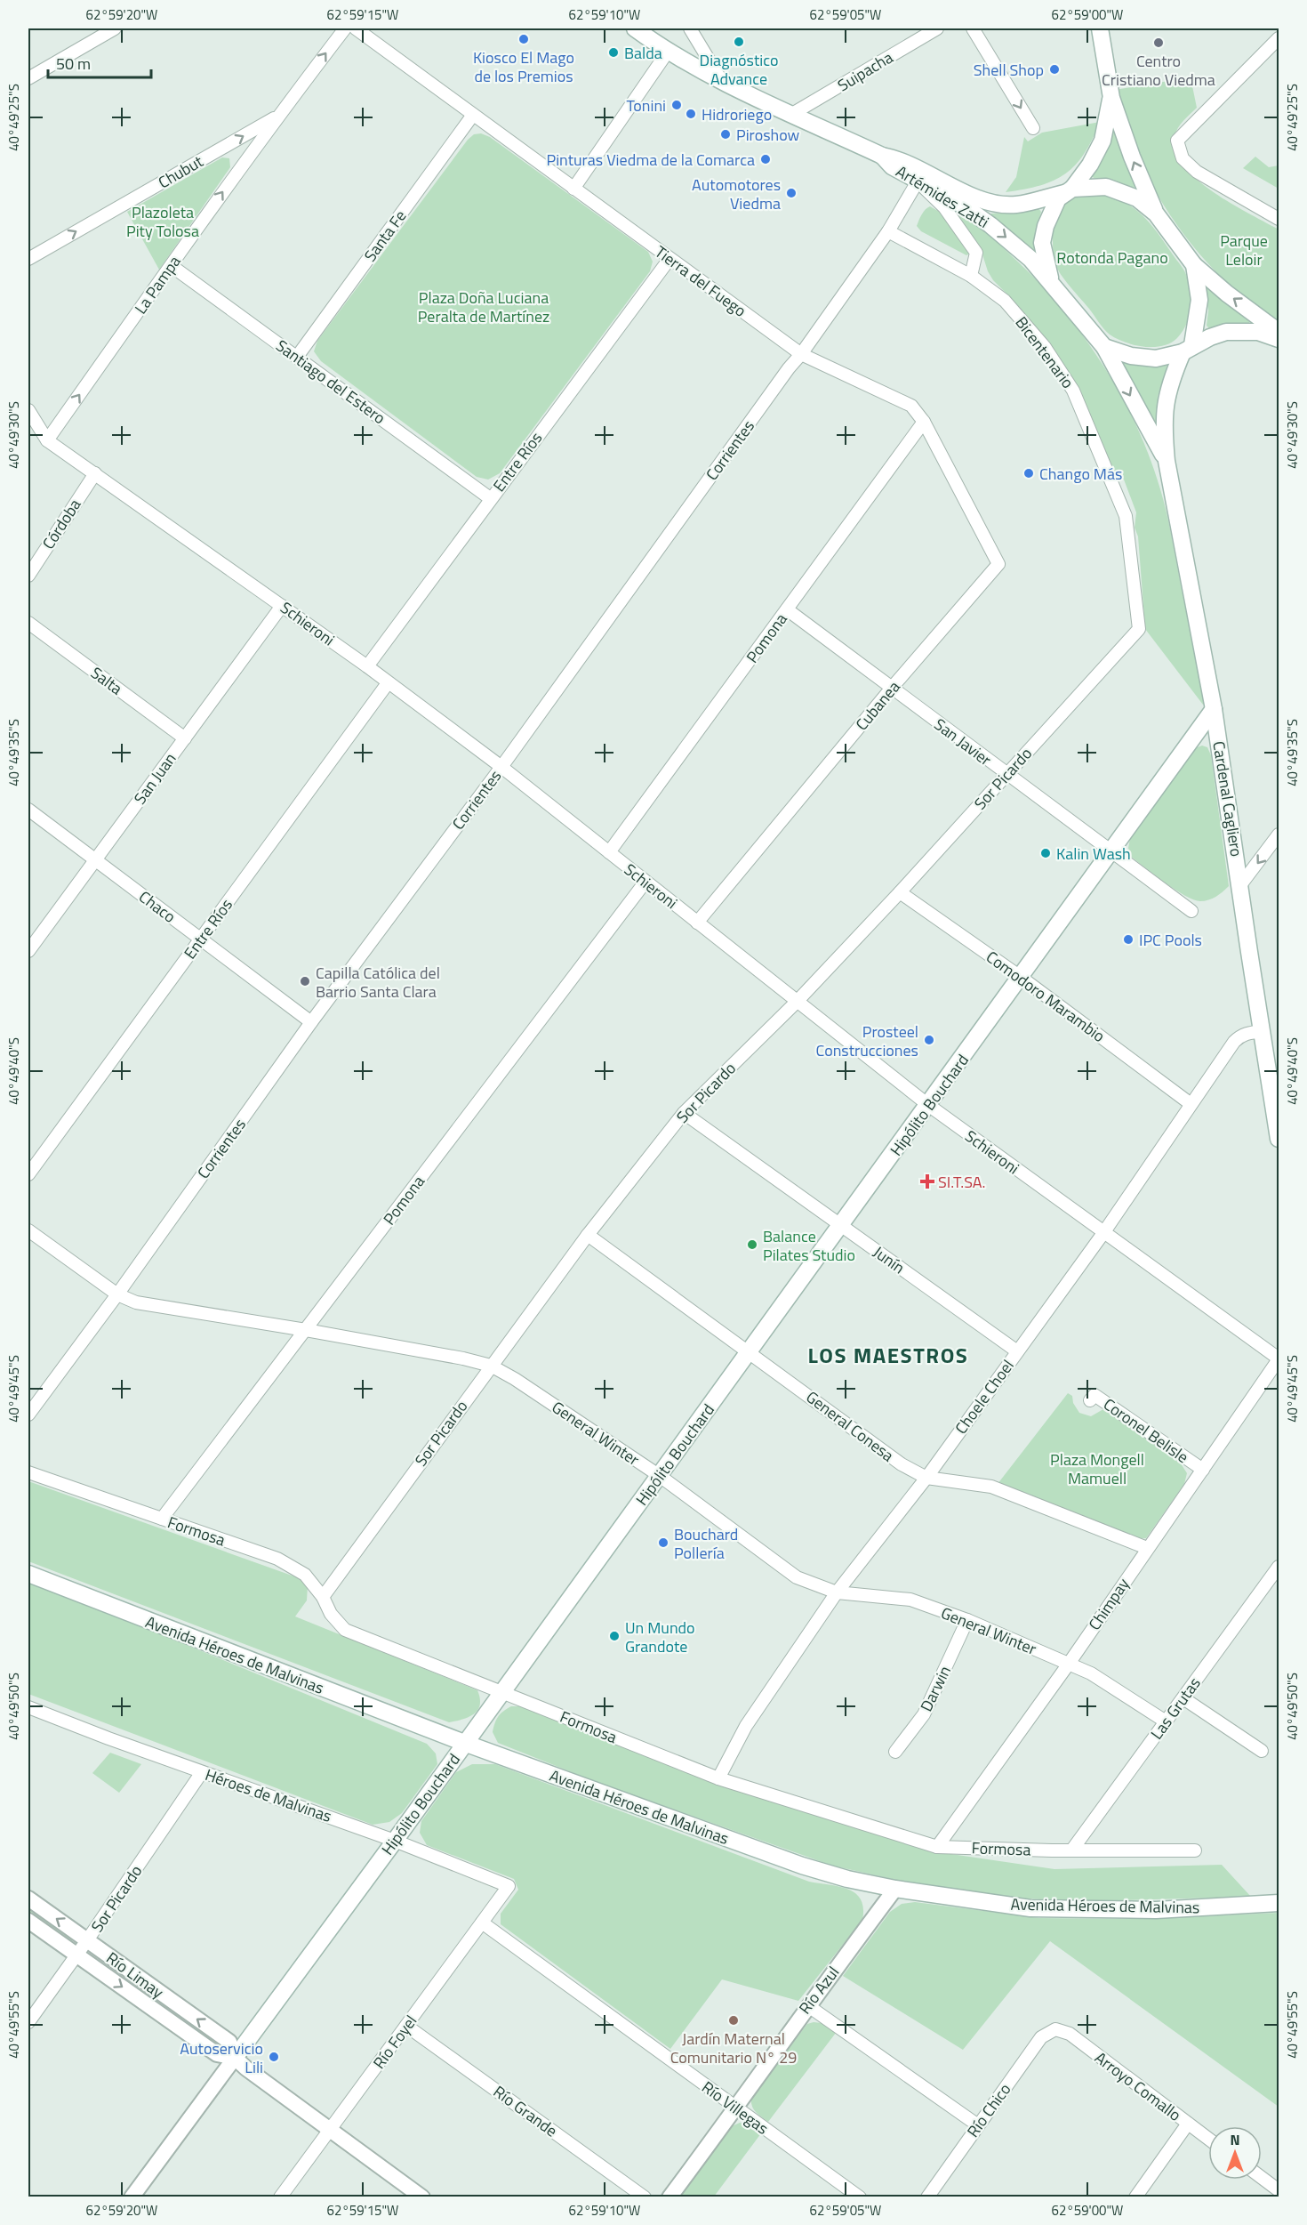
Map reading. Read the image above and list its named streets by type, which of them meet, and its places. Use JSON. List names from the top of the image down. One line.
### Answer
{"streets":{"main road":["Artémides Zatti","Cardenal Cagliero","Hipólito Bouchard","Avenida Héroes de Malvinas"],"street":["Suipacha","Chubut","Santa Fe","Tierra del Fuego","La Pampa","Bicentenario","Santiago del Estero","Corrientes","Entre Ríos","Córdoba","Schieroni","Pomona","Salta","Cubanea","San Javier","San Juan","Sor Picardo","Chaco","Comodoro Marambio","Junín","Choele Choel","General Conesa","Coronel Belisle","General Winter","Formosa","Chimpay","Darwin","Las Grutas","Héroes de Malvinas","Río Limay","Río Azul","Río Foyel","Arroyo Comallo","Río Villegas","Río Chico","Río Grande"]},"crossings":[["Suipacha","Artémides Zatti"],["Chubut","La Pampa"],["Artémides Zatti","Corrientes"],["Artémides Zatti","Cardenal Cagliero"],["Santa Fe","Tierra del Fuego"],["Santa Fe","Santiago del Estero"],["Tierra del Fuego","Corrientes"],["Tierra del Fuego","Entre Ríos"],["Tierra del Fuego","Pomona"],["Tierra del Fuego","Cubanea"],["La Pampa","Santiago del Estero"],["La Pampa","Schieroni"],["Bicentenario","Corrientes"],["Bicentenario","Sor Picardo"],["Santiago del Estero","Entre Ríos"],["Corrientes","Schieroni"],["Corrientes","Chaco"],["Corrientes","General Winter"],["Entre Ríos","Schieroni"],["Entre Ríos","Chaco"],["Córdoba","Schieroni"],["Schieroni","Pomona"],["Schieroni","Cubanea"],["Schieroni","San Juan"],["Schieroni","Sor Picardo"],["Schieroni","Hipólito Bouchard"],["Schieroni","Choele Choel"],["Schieroni","Chimpay"],["Pomona","San Javier"],["Pomona","General Winter"],["Pomona","Formosa"],["Salta","San Juan"],["Cubanea","San Javier"],["San Javier","Sor Picardo"],["San Javier","Hipólito Bouchard"],["San Juan","Chaco"],["Sor Picardo","Comodoro Marambio"],["Sor Picardo","Junín"],["Sor Picardo","General Conesa"],["Sor Picardo","General Winter"],["Sor Picardo","Formosa"],["Sor Picardo","Héroes de Malvinas"],["Sor Picardo","Río Limay"],["Cardenal Cagliero","Hipólito Bouchard"],["Cardenal Cagliero","Choele Choel"],["Comodoro Marambio","Hipólito Bouchard"],["Comodoro Marambio","Choele Choel"],["Hipólito Bouchard","Junín"],["Hipólito Bouchard","General Conesa"],["Hipólito Bouchard","General Winter"],["Hipólito Bouchard","Formosa"],["Hipólito Bouchard","Avenida Héroes de Malvinas"],["Hipólito Bouchard","Héroes de Malvinas"],["Hipólito Bouchard","Río Limay"],["Junín","Choele Choel"],["Choele Choel","General Conesa"],["Choele Choel","General Winter"],["Choele Choel","Formosa"],["General Conesa","Chimpay"],["Coronel Belisle","Chimpay"],["General Winter","Chimpay"],["General Winter","Darwin"],["General Winter","Las Grutas"],["Formosa","Chimpay"],["Formosa","Las Grutas"],["Avenida Héroes de Malvinas","Río Azul"],["Héroes de Malvinas","Río Foyel"],["Río Limay","Río Foyel"],["Río Azul","Río Villegas"],["Río Foyel","Río Villegas"],["Río Foyel","Río Grande"],["Arroyo Comallo","Río Chico"]],"one_way":["Chubut","La Pampa"],"districts":["LOS MAESTROS"],"parks":["Plazoleta Pity Tolosa","Parque Leloir","Rotonda Pagano","Plaza Doña Luciana Peralta de Martínez","Plaza Mongell Mamuell"],"places":{"other":["Kiosco El Mago de los Premios","Diagnóstico Advance","Centro Cristiano Viedma","Balda","Shell Shop","Tonini","Hidroriego","Piroshow","Pinturas Viedma de la Comarca","Automotores Viedma","Chango Más","Kalin Wash","IPC Pools","Capilla Católica del Barrio Santa Clara","Prosteel Construcciones","Balance Pilates Studio","Bouchard Pollería","Un Mundo Grandote","Jardín Maternal Comunitario N° 29","Autoservicio Lili"],"health":["SI.T.SA."]},"scale_bar":"50 m","north":"top","coordinates":["62°59'20\"W","62°59'15\"W","62°59'10\"W","62°59'05\"W","62°59'00\"W","40°49'25\"S","40°49'30\"S","40°49'35\"S","40°49'40\"S","40°49'45\"S","40°49'50\"S","40°49'55\"S"]}
